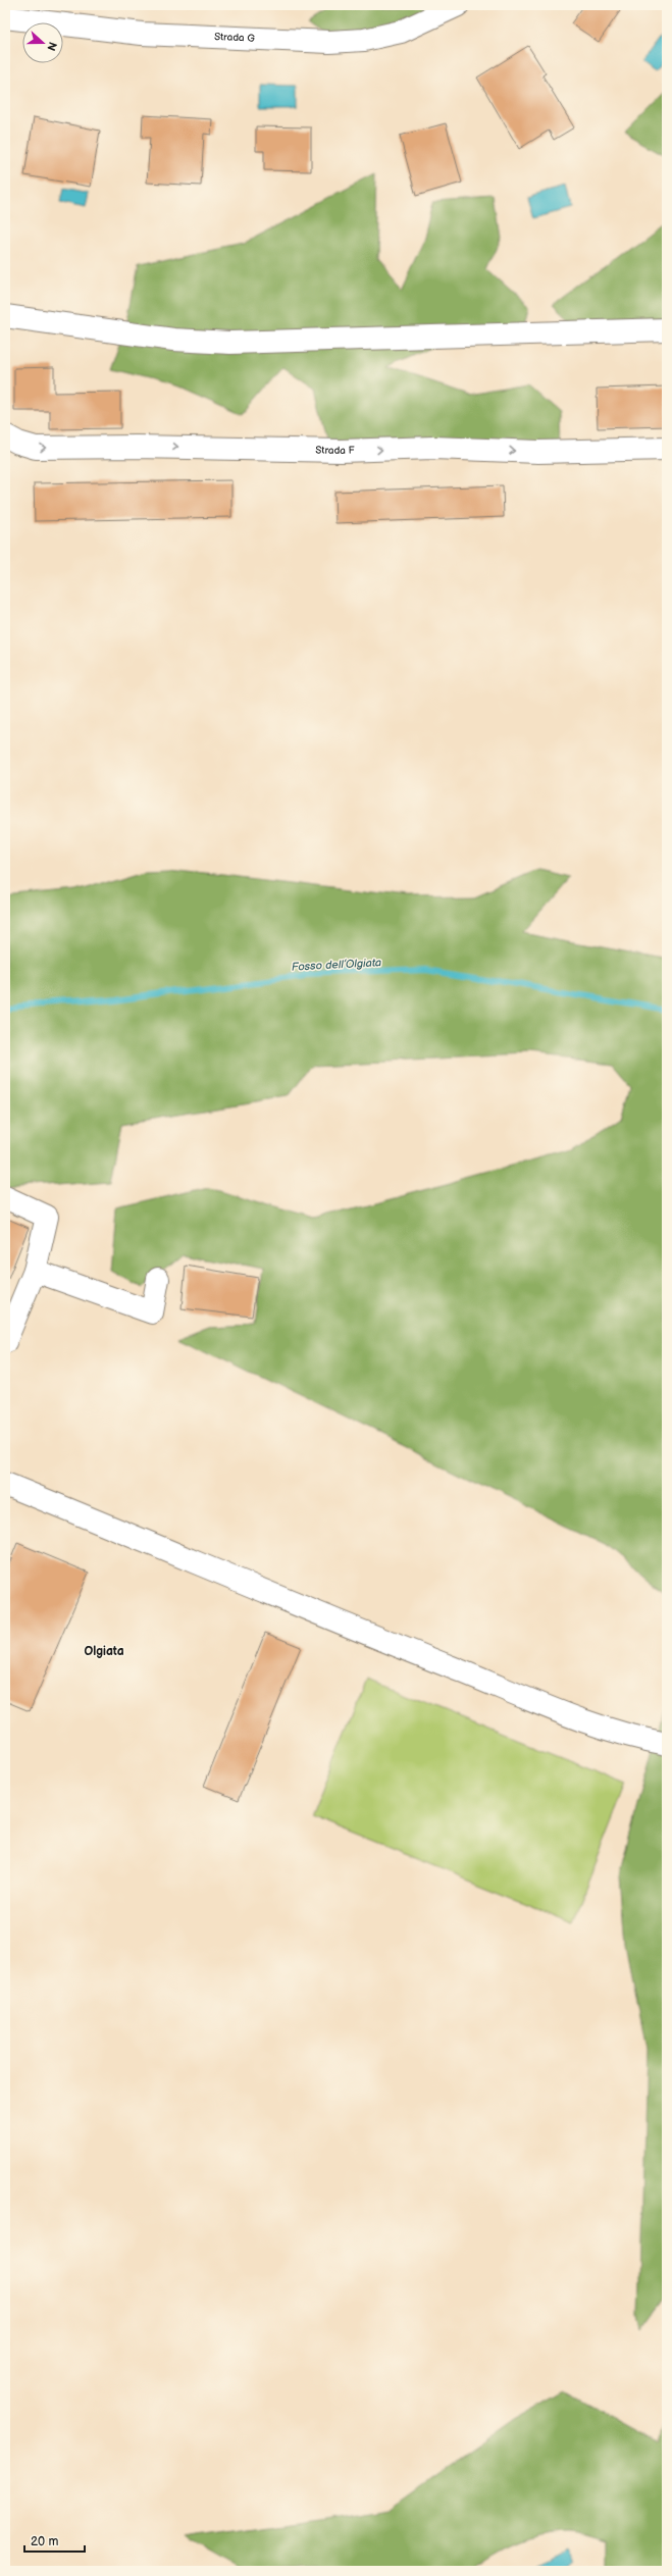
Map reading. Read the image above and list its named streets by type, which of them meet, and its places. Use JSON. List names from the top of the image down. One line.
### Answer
{"streets":{"street":["Strada G","Strada F"]},"districts":["Olgiata"],"water":["Fosso dell’Olgiata"],"scale_bar":"20 m","north":"right"}
